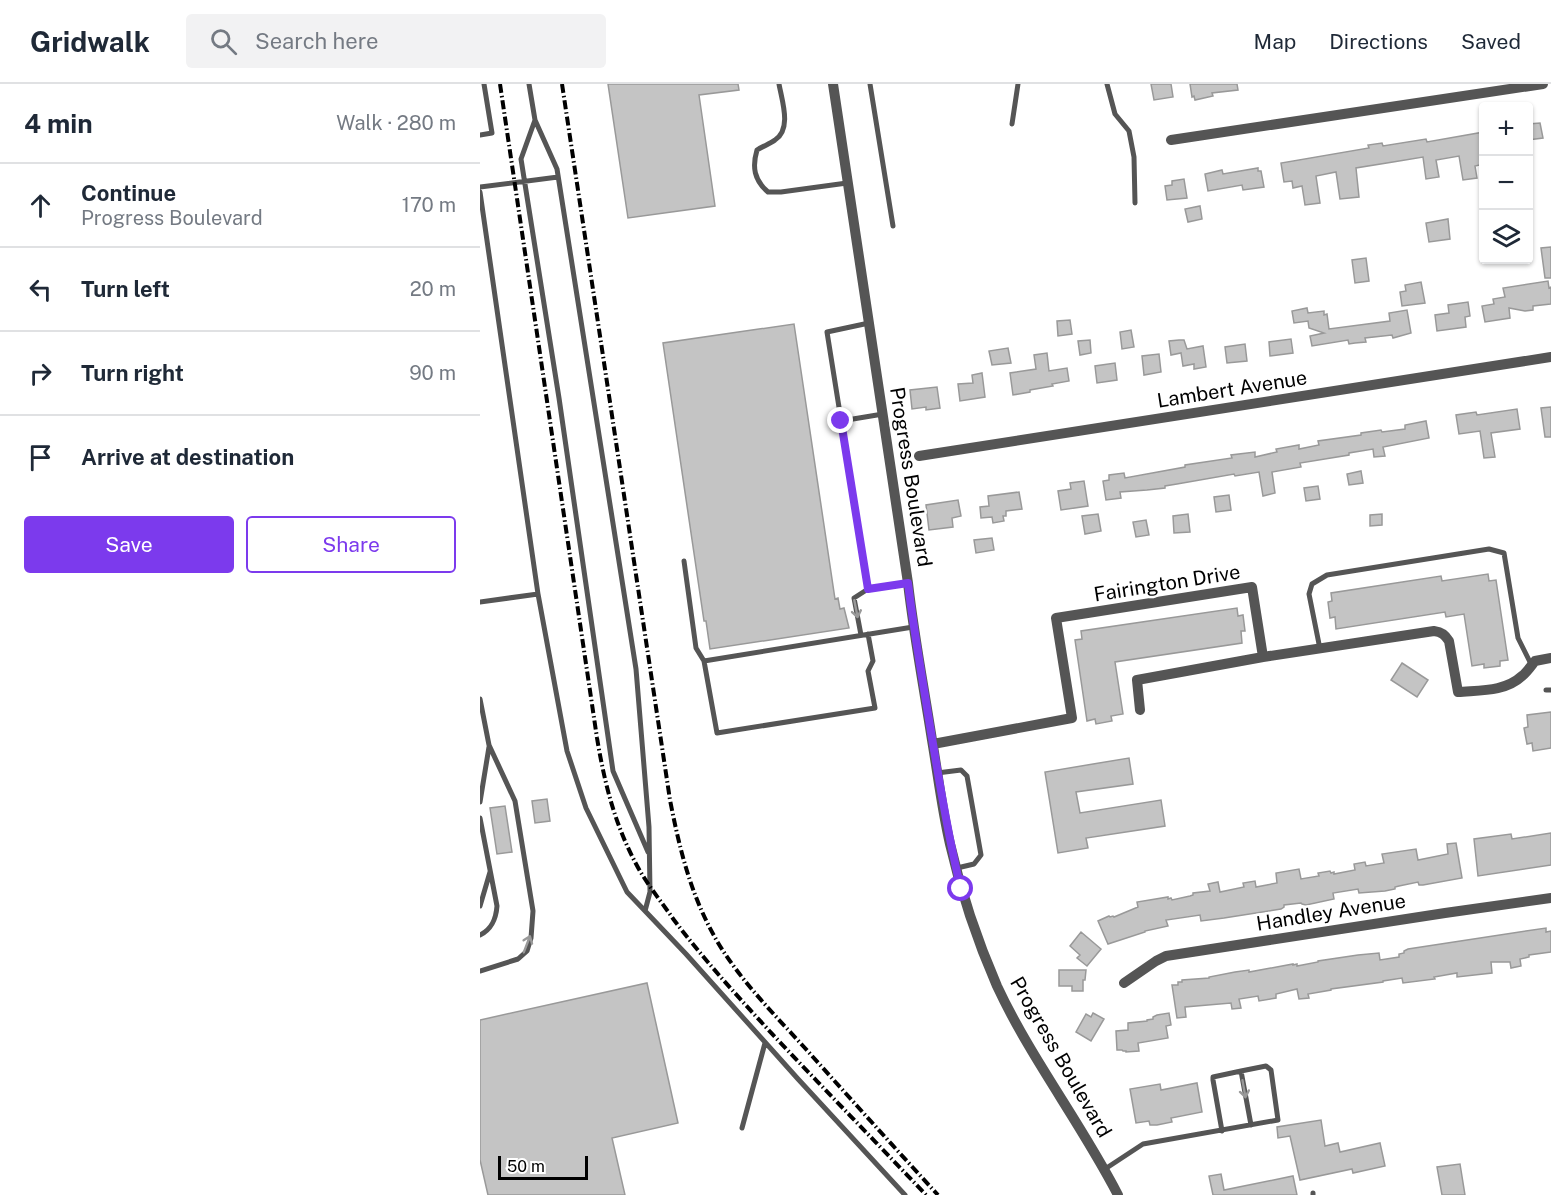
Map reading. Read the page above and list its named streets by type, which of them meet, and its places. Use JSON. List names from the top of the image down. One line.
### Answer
{"streets":{"street":["Lambert Avenue","Progress Boulevard","Fairington Drive","Handley Avenue"]},"crossings":[["Progress Boulevard","Fairington Drive"]],"scale_bar":"50 m","page":{"header":"Gridwalk","search":"Search here","nav":["Map","Directions","Saved"],"heading":["4 min","Walk · 280 m"],"map_buttons":["+","−"],"list":[["Continue","Progress Boulevard","170 m"],["Turn left","20 m"],["Turn right","90 m"],"Arrive at destination"],"buttons":["Save","Share"],"scale":"50 m"}}
